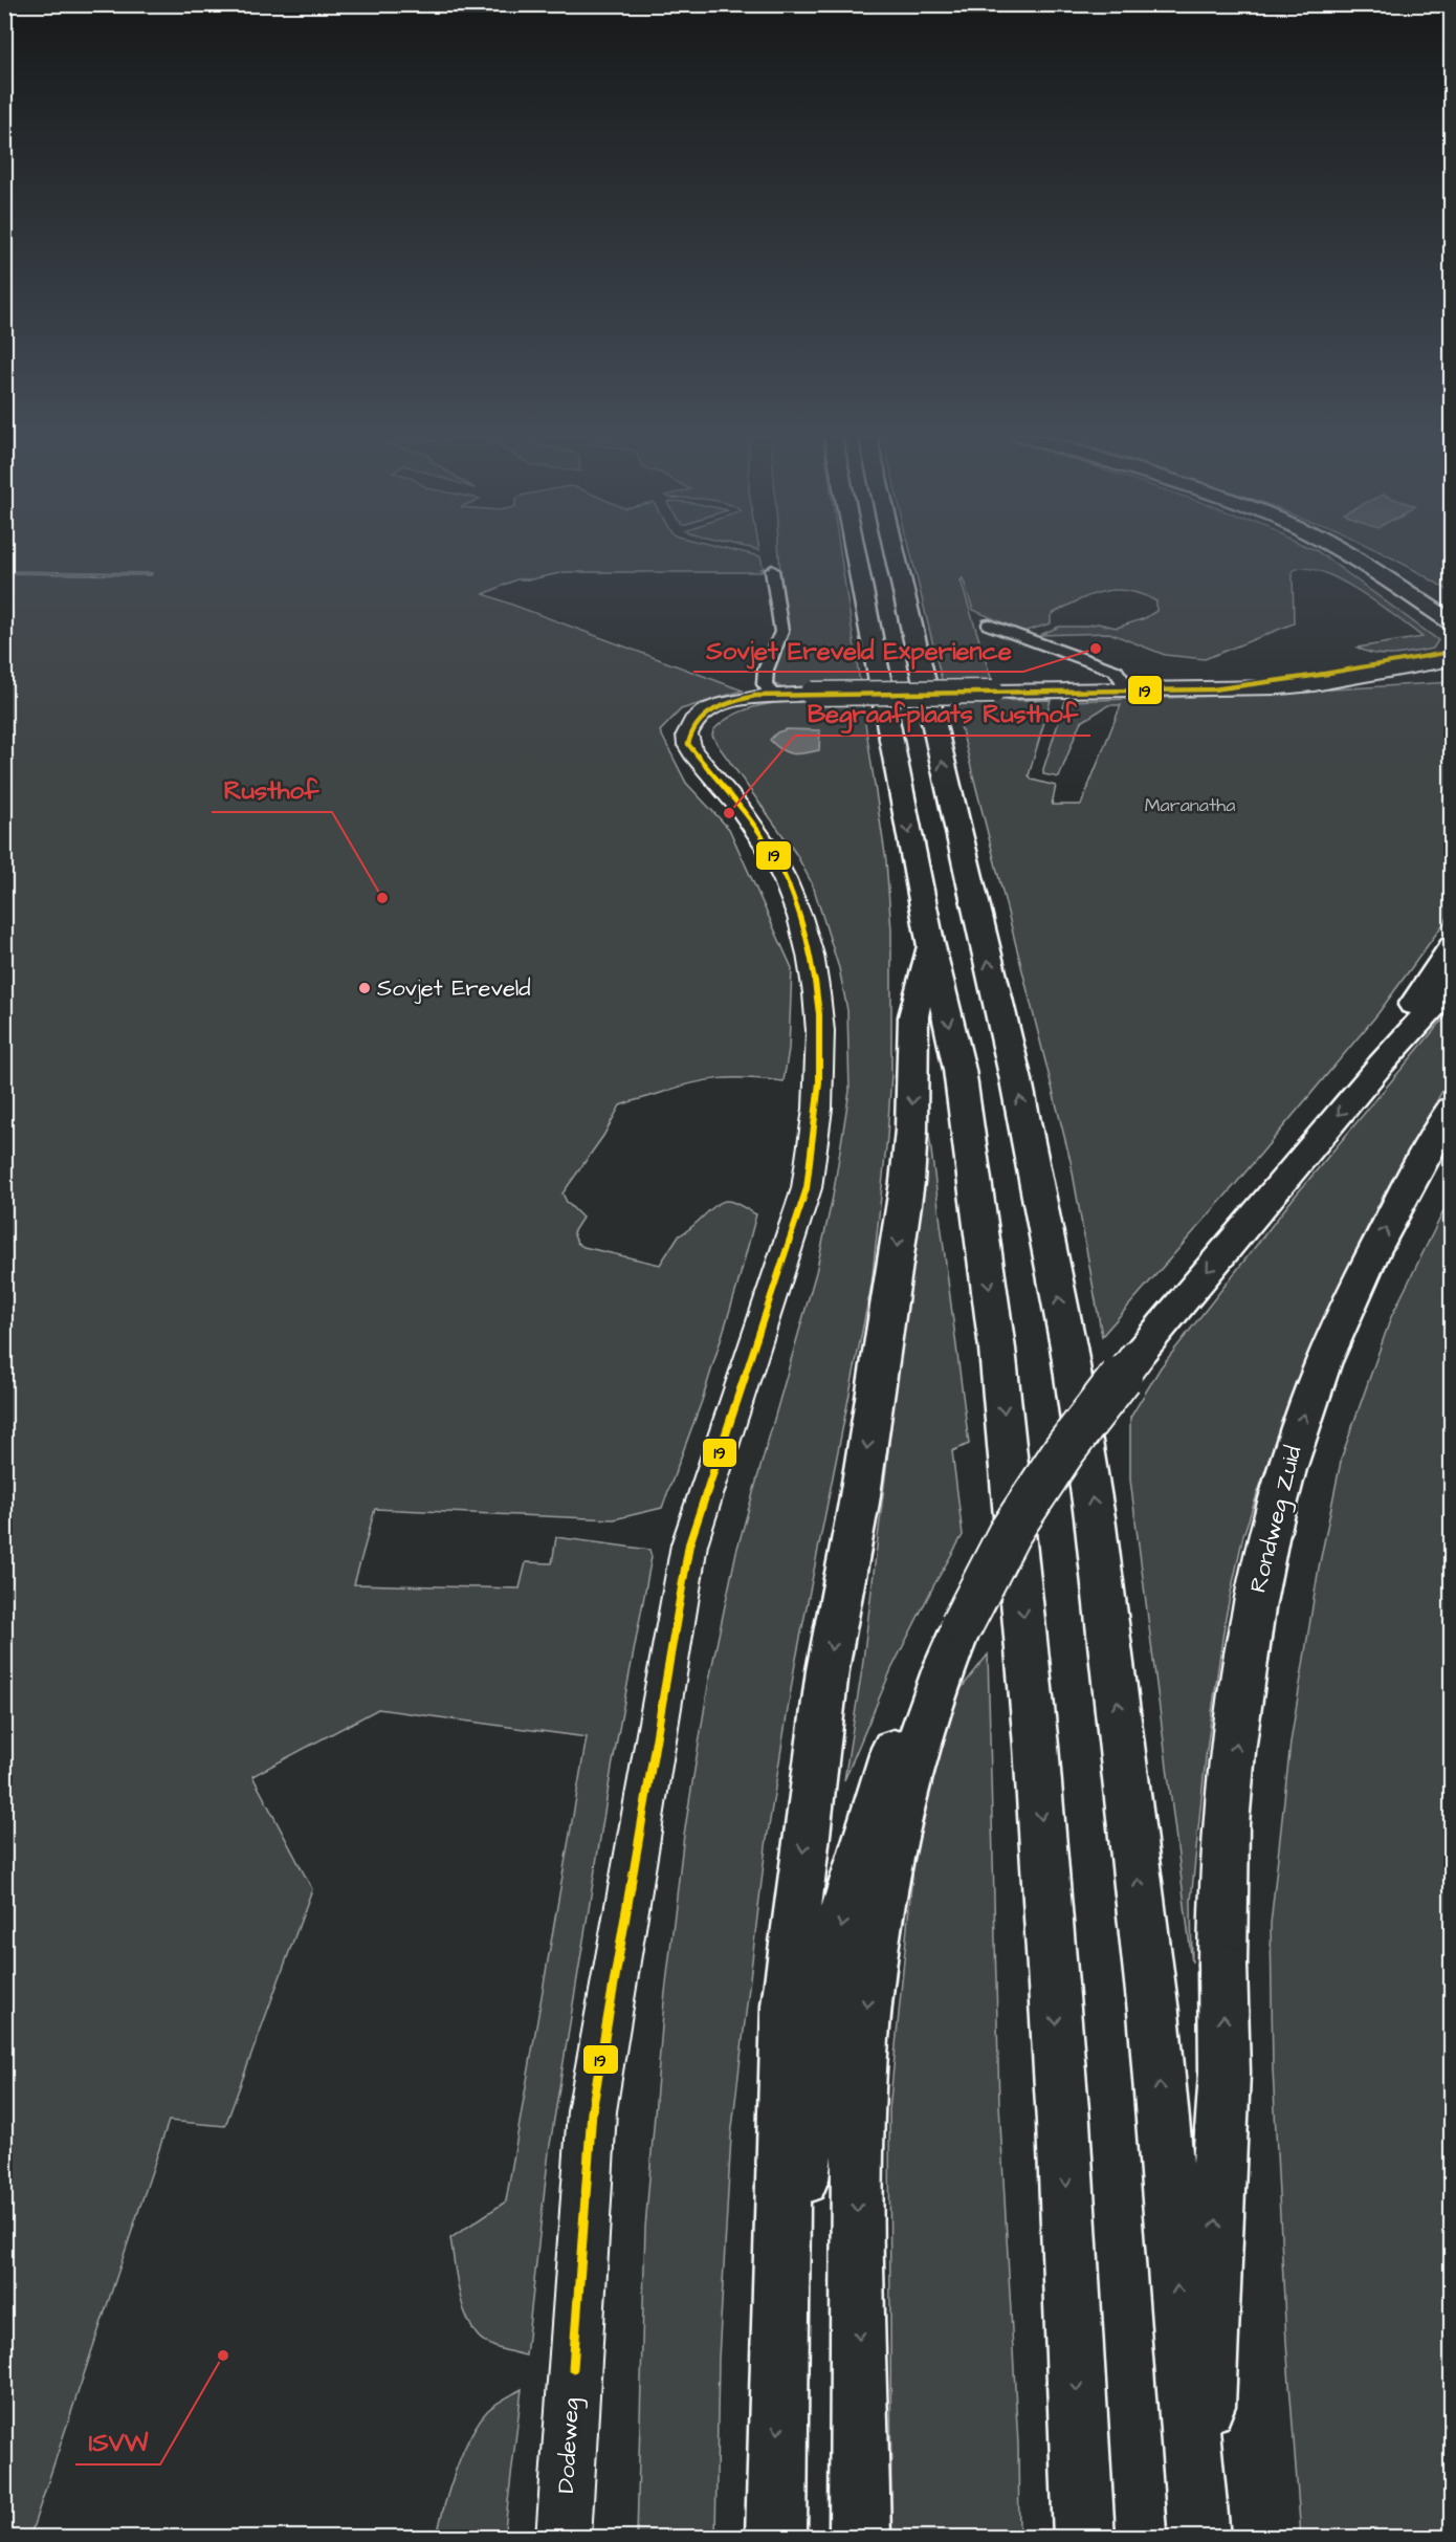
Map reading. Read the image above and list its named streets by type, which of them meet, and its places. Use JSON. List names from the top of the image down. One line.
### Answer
{"streets":{"main road":["Rondweg Zuid"],"street":["Dodeweg"]},"parks":["Maranatha"],"places":["Sovjet Ereveld Experience","Begraafplaats Rusthof","Rusthof","Sovjet Ereveld","ISVW"],"lines":["transit line 19"]}
